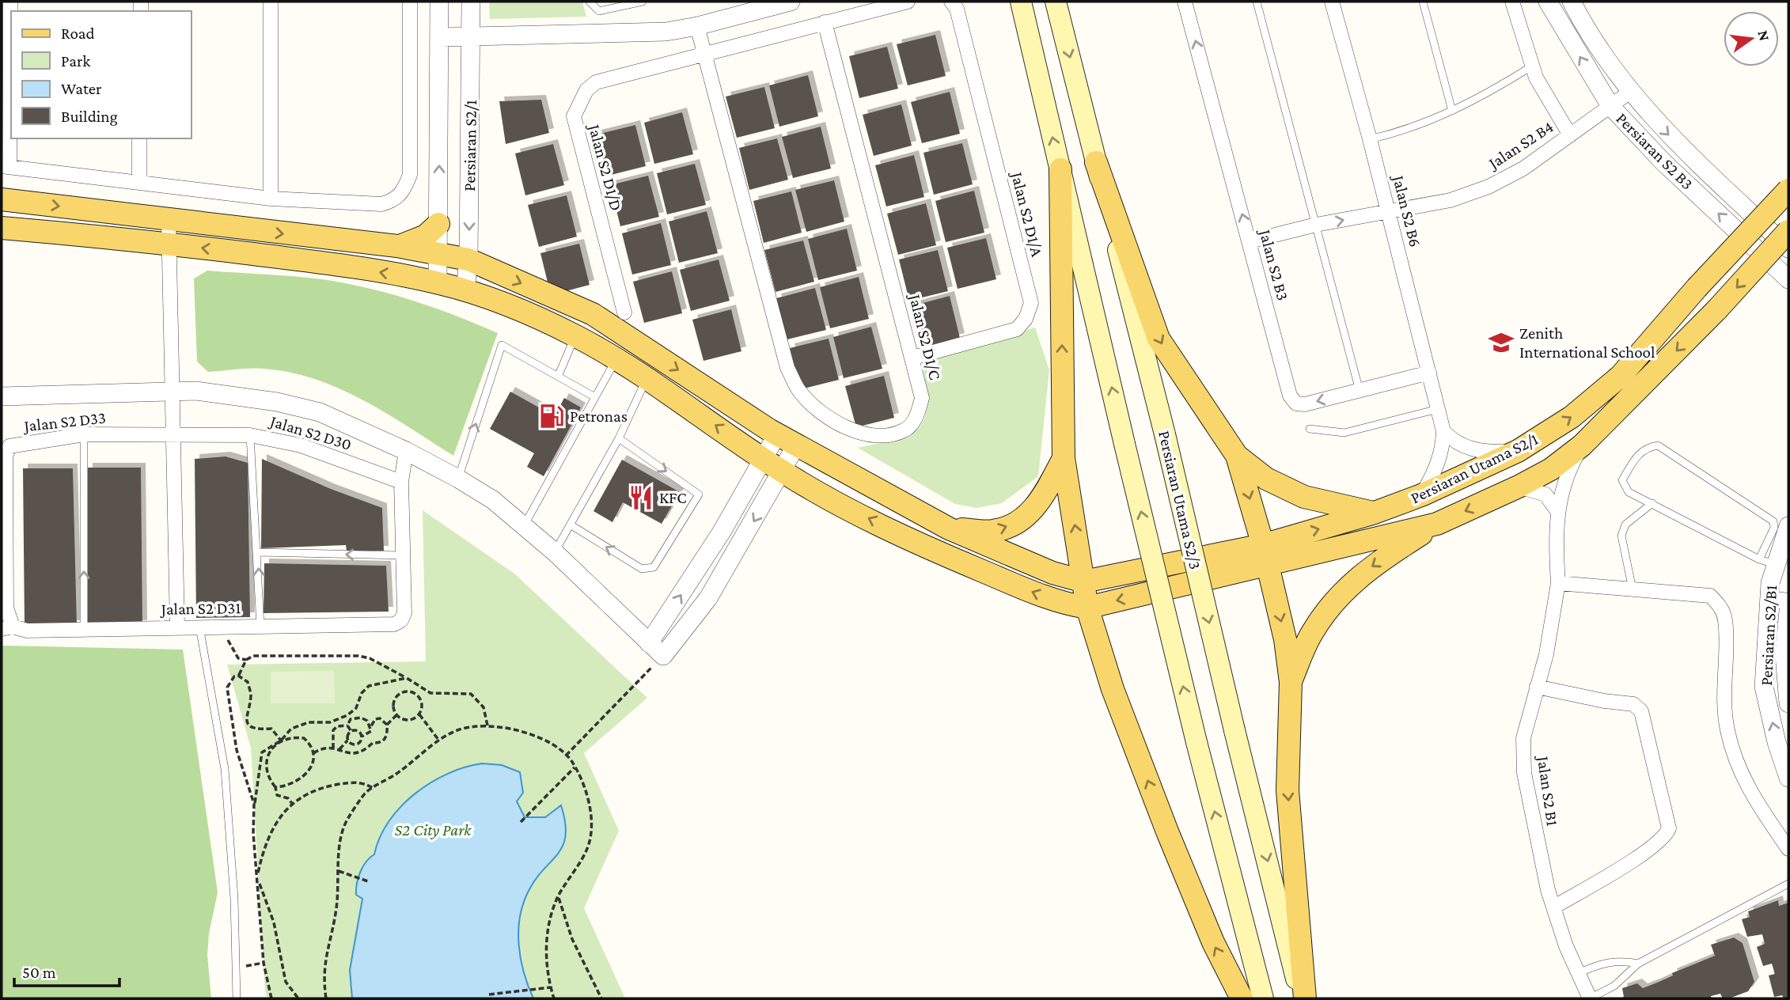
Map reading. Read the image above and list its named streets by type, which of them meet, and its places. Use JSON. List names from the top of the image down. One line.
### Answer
{"streets":{"main road":["Persiaran Utama S2/1","Persiaran Utama S2/3"],"street":["Jalan S2 B4","Persiaran S2/1","Persiaran S2 B3","Jalan S2 D1/D","Jalan S2 B6","Jalan S2 D1/A","Jalan S2 B3","Jalan S2 D1/C","Jalan S2 D33","Jalan S2 D30","Jalan S2 D31","Persiaran S2/B1","Jalan S2 B1"]},"crossings":[["Jalan S2 B4","Persiaran S2 B3"],["Jalan S2 B4","Jalan S2 B6"],["Jalan S2 B4","Jalan S2 B3"],["Jalan S2 D1/D","Jalan S2 D1/C"],["Jalan S2 B6","Jalan S2 B3"],["Jalan S2 B6","Persiaran Utama S2/1"],["Jalan S2 D1/A","Jalan S2 D1/C"],["Jalan S2 D33","Jalan S2 D30"],["Jalan S2 D33","Jalan S2 D31"],["Persiaran Utama S2/1","Jalan S2 B1"]],"one_way":["Jalan S2 B3"],"parks":["S2 City Park"],"places":{"school or university":["Zenith International School"],"fuel station":["Petronas"],"restaurant":["KFC"]},"legend":["Road","Park","Water","Building"],"scale_bar":"50 m","north":"right"}
